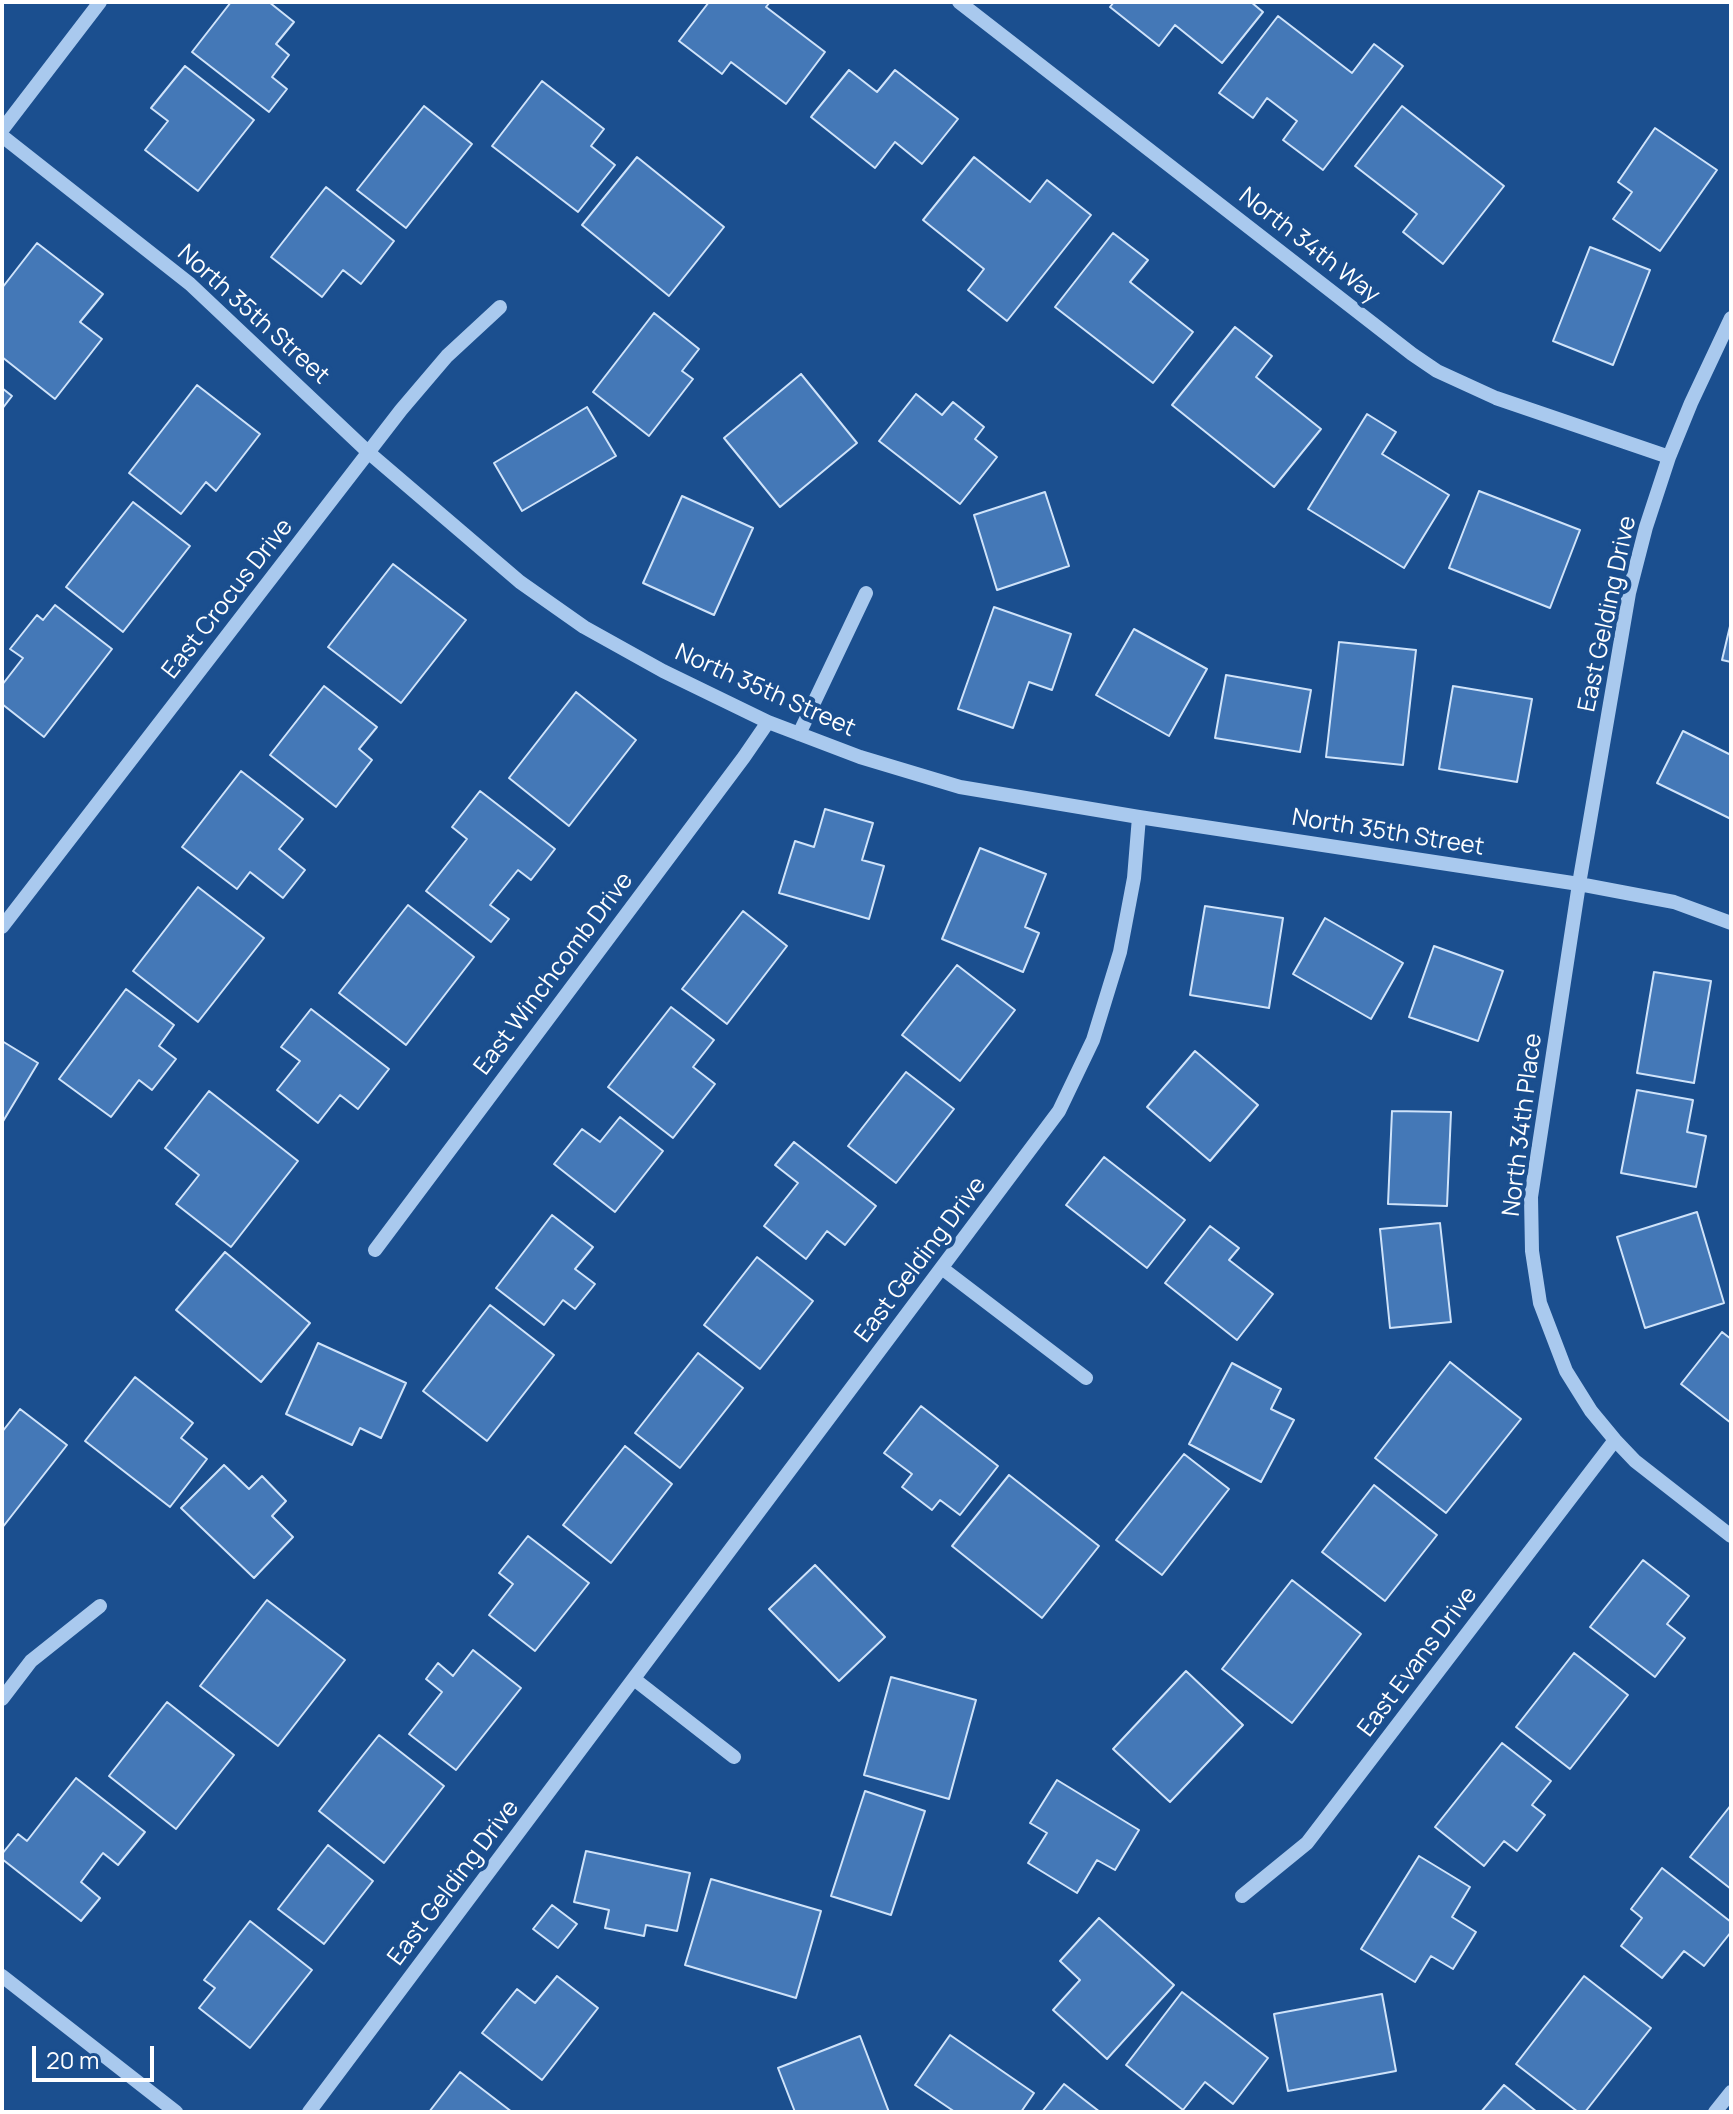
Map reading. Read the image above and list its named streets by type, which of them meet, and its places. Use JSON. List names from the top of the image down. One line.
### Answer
{"streets":{"street":["North 34th Way","North 35th Street","East Crocus Drive","East Gelding Drive","East Winchcomb Drive","North 34th Place","East Evans Drive"]},"crossings":[["North 34th Way","East Gelding Drive"],["North 35th Street","East Crocus Drive"],["North 35th Street","East Gelding Drive"],["North 35th Street","East Winchcomb Drive"],["North 35th Street","North 34th Place"],["East Gelding Drive","North 34th Place"],["North 34th Place","East Evans Drive"]],"scale_bar":"20 m"}
